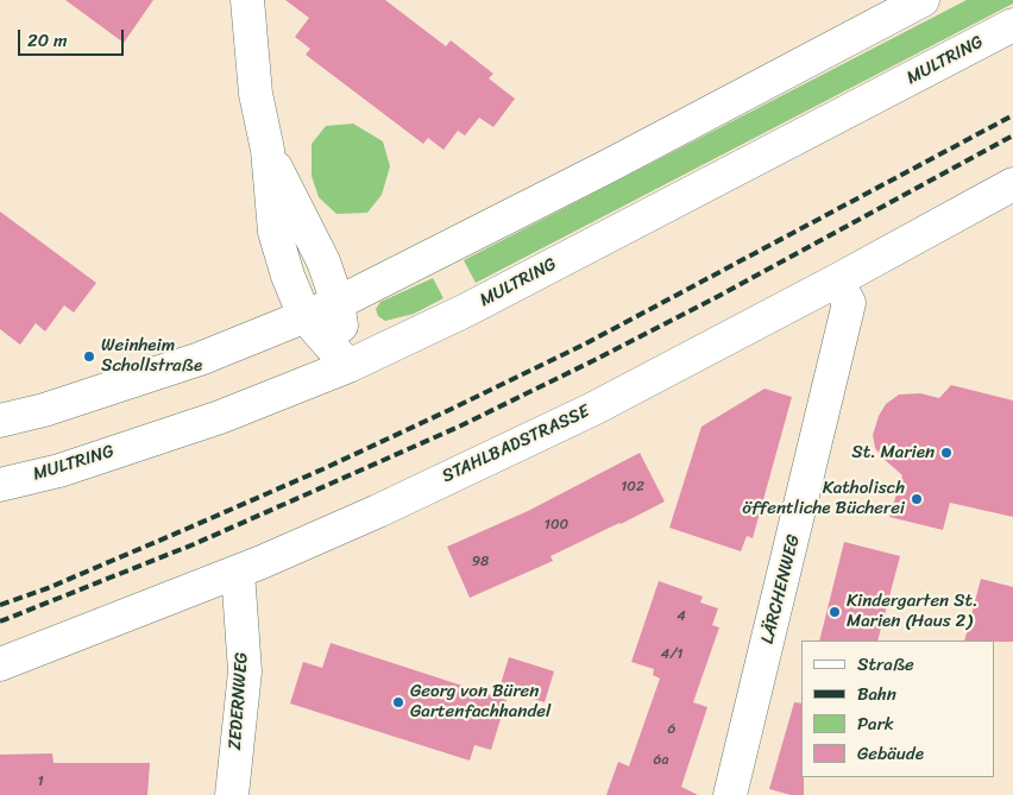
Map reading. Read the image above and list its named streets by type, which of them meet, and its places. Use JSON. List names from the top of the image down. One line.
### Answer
{"streets":{"street":["MULTRING","STAHLBADSTRASSE","LÄRCHENWEG","ZEDERNWEG"]},"crossings":[["STAHLBADSTRASSE","LÄRCHENWEG"],["STAHLBADSTRASSE","ZEDERNWEG"]],"places":["Weinheim Schollstraße","St. Marien","Katholisch öffentliche Bücherei","Kindergarten St. Marien (Haus 2)","Georg von Büren Gartenfachhandel"],"house_numbers":["102","100","98","4","4/1","6","6a","1"],"legend":["Straße","Bahn","Park","Gebäude"],"scale_bar":"20 m"}
